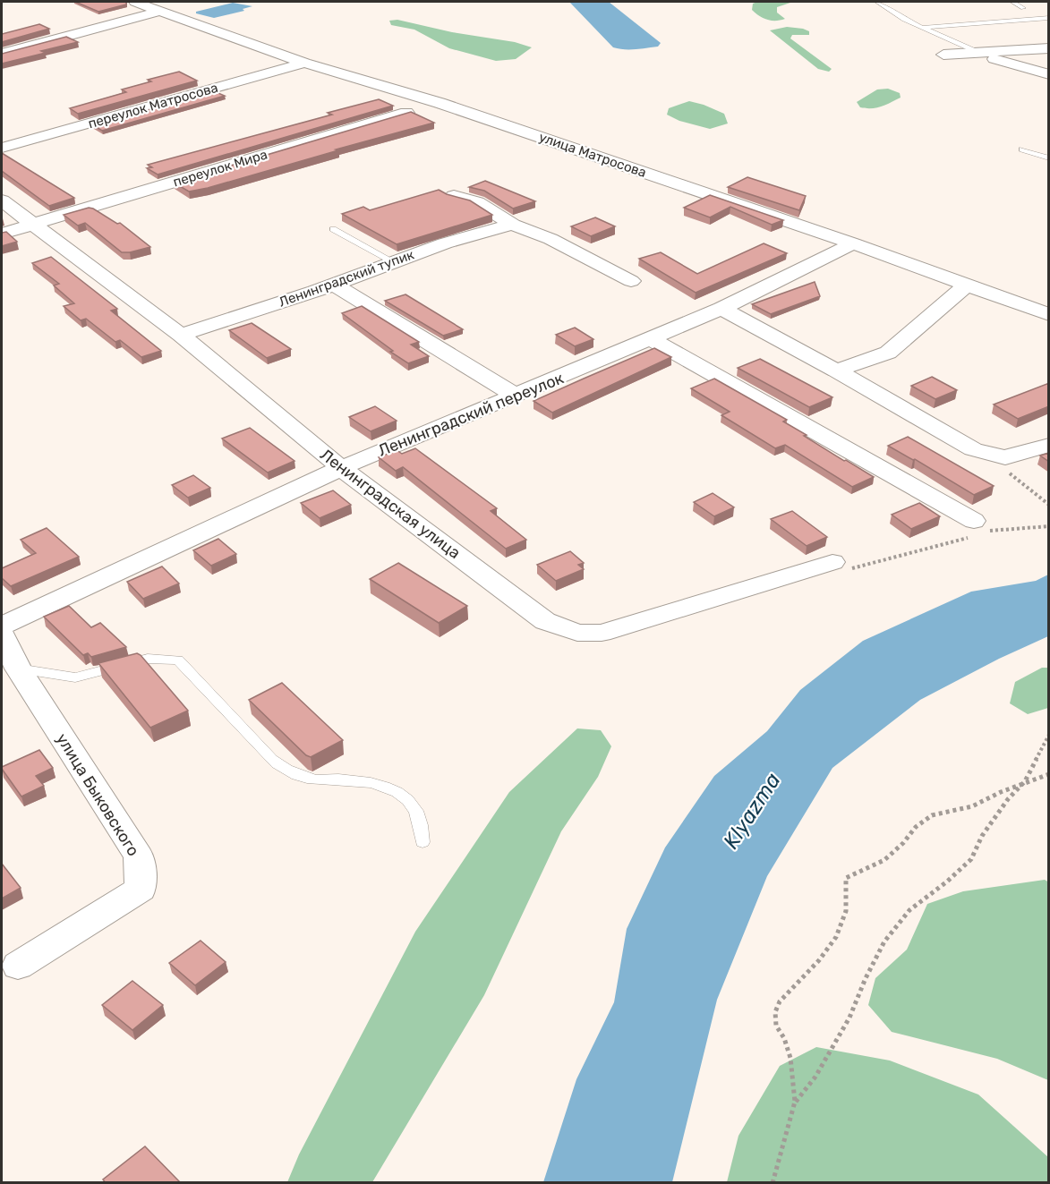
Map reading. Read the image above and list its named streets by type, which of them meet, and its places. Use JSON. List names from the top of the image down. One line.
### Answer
{"streets":{"street":["переулок Матросова","улица Матросова","переулок Мира","Ленинградский тупик","Ленинградский переулок","Ленинградская улица","улица Быковского"]},"crossings":[["переулок Матросова","улица Матросова"],["улица Матросова","переулок Мира"],["улица Матросова","Ленинградский переулок"],["переулок Мира","Ленинградская улица"],["Ленинградский тупик","Ленинградская улица"],["Ленинградский переулок","Ленинградская улица"]],"water":["Klyazma"]}
